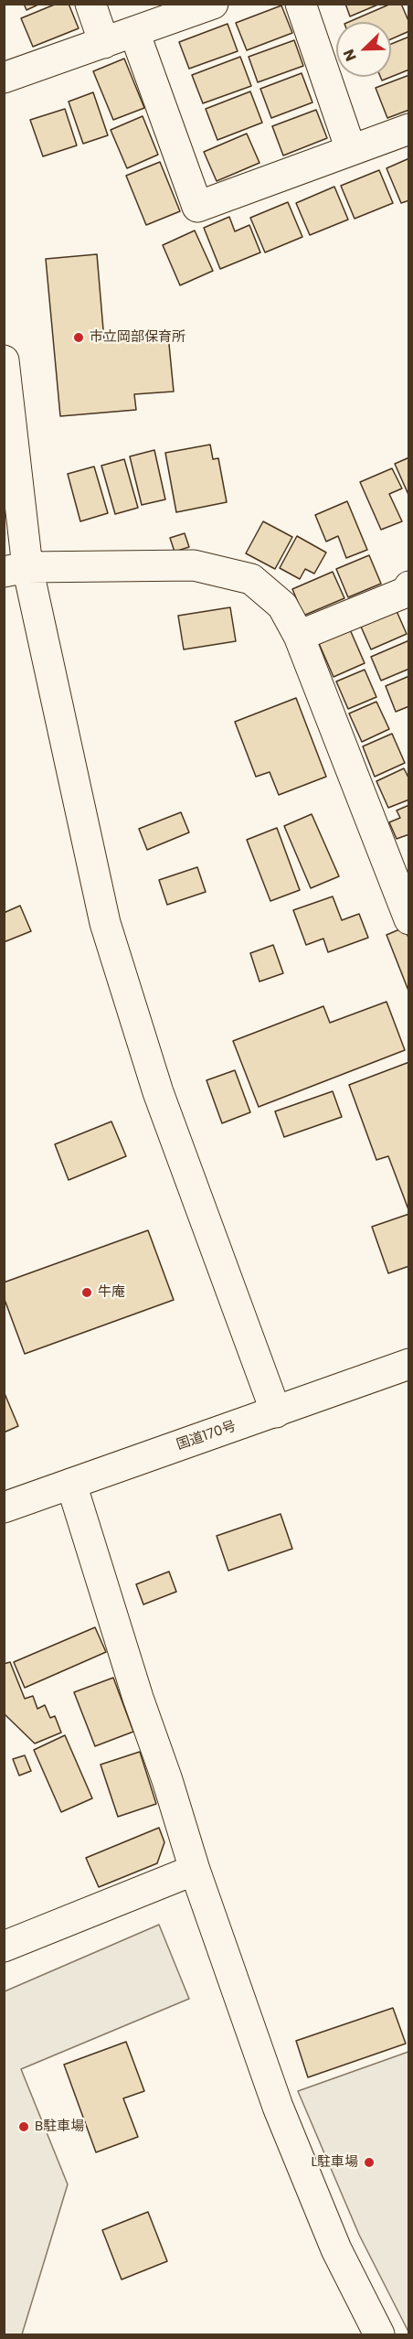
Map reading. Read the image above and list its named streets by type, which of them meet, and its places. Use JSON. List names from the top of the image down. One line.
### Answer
{"streets":{"main road":["国道170号"]},"places":["市立岡部保育所","牛庵","B駐車場","L駐車場"],"north":"bottom left"}
